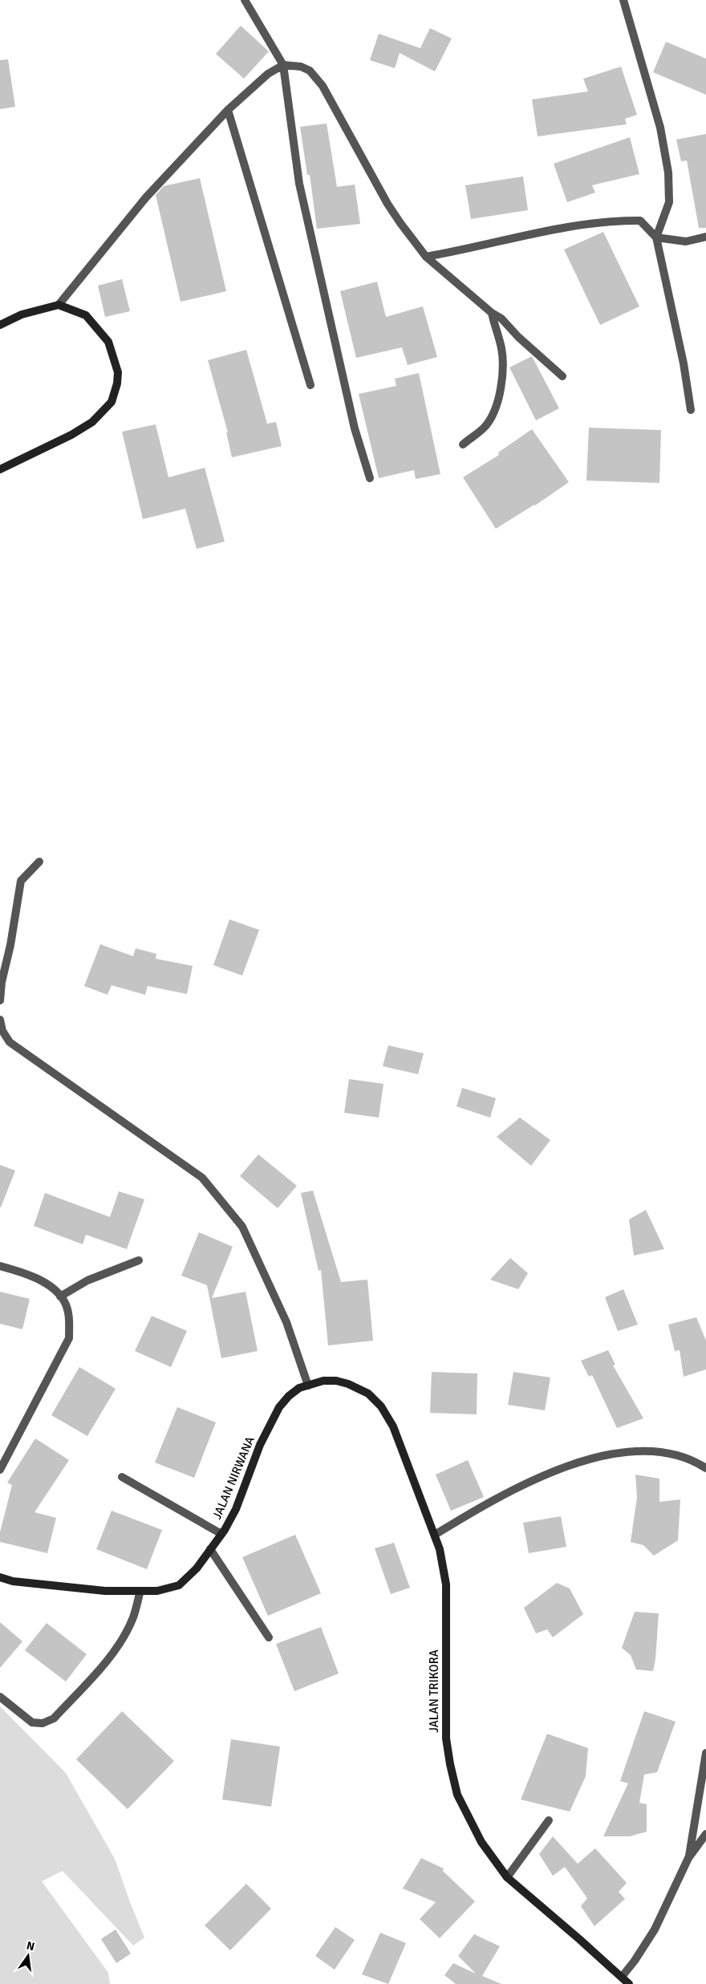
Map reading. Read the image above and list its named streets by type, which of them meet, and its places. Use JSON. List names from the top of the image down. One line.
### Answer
{"streets":{"street":["JALAN NIRWANA","JALAN TRIKORA"]},"crossings":[["JALAN NIRWANA","JALAN TRIKORA"]],"north":"top"}
